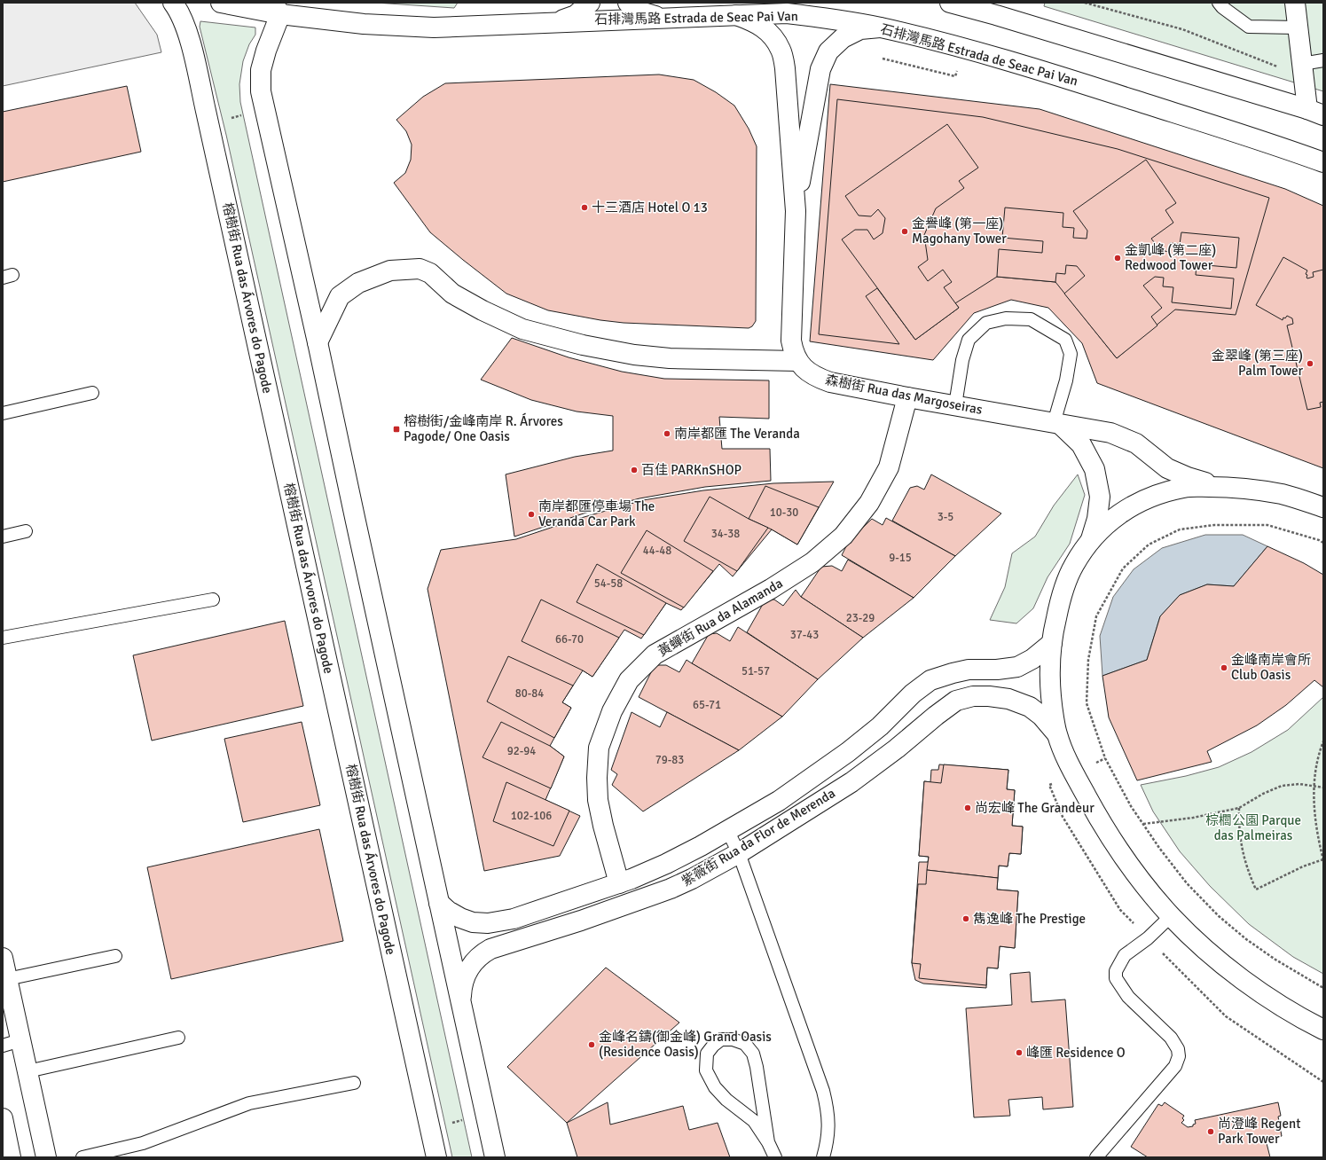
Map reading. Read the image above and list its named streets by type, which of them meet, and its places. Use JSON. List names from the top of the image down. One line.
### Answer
{"streets":{"street":["石排灣馬路 Estrada de Seac Pai Van","榕樹街 Rua das Árvores do Pagode","森樹街 Rua das Margoseiras","黃蟬街 Rua da Alamanda","紫薇街 Rua da Flor de Merenda"]},"crossings":[["石排灣馬路 Estrada de Seac Pai Van","森樹街 Rua das Margoseiras"],["森樹街 Rua das Margoseiras","黃蟬街 Rua da Alamanda"],["黃蟬街 Rua da Alamanda","紫薇街 Rua da Flor de Merenda"]],"parks":["棕櫚公園 Parque das Palmeiras"],"places":{"other":["十三酒店 Hotel O 13","金譽峰 (第一座) Magohany Tower","金凱峰 (第二座) Redwood Tower","金翠峰 (第三座) Palm Tower","南岸都匯 The Veranda","百佳 PARKnSHOP","南岸都匯停車場 The Veranda Car Park","金峰南岸會所 Club Oasis","尚宏峰 The Grandeur","雋逸峰 The Prestige","金峰名鑄(御金峰) Grand Oasis (Residence Oasis)","峰匯 Residence O","尚澄峰 Regent Park Tower"],"transit":["榕樹街/金峰南岸 R. Árvores Pagode/ One Oasis"]},"house_numbers":["10-30","3-5","34-38","44-48","9-15","54-58","23-29","37-43","66-70","51-57","80-84","65-71","92-94","79-83","102-106"]}
